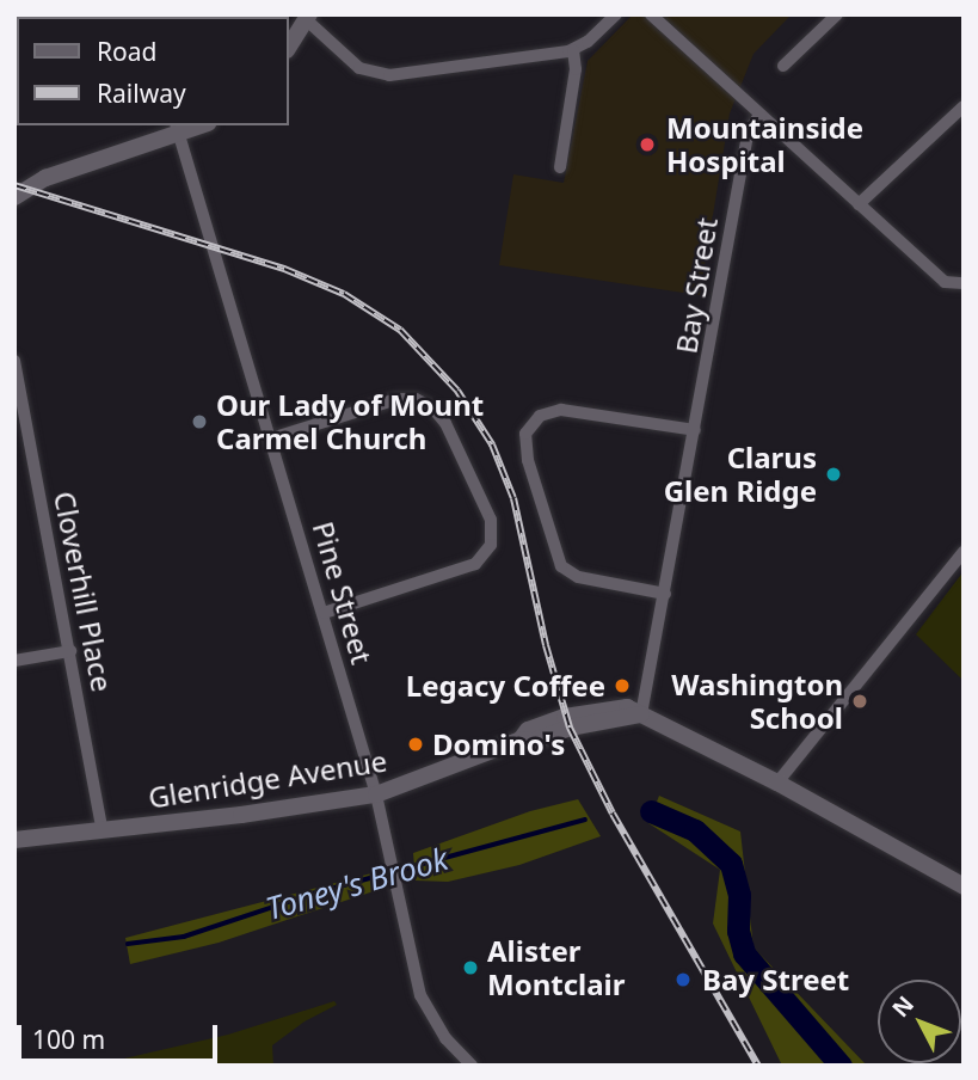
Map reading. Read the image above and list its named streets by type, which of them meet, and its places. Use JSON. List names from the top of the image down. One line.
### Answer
{"streets":{"street":["Bay Street","Cloverhill Place","Pine Street","Glenridge Avenue"]},"crossings":[["Bay Street","Glenridge Avenue"],["Cloverhill Place","Glenridge Avenue"],["Pine Street","Glenridge Avenue"]],"water":["Toney's Brook"],"places":["Mountainside Hospital","Our Lady of Mount Carmel Church","Clarus Glen Ridge","Legacy Coffee","Washington School","Domino's","Alister Montclair","Bay Street"],"legend":["Road","Railway"],"scale_bar":"100 m","north":"top left"}
